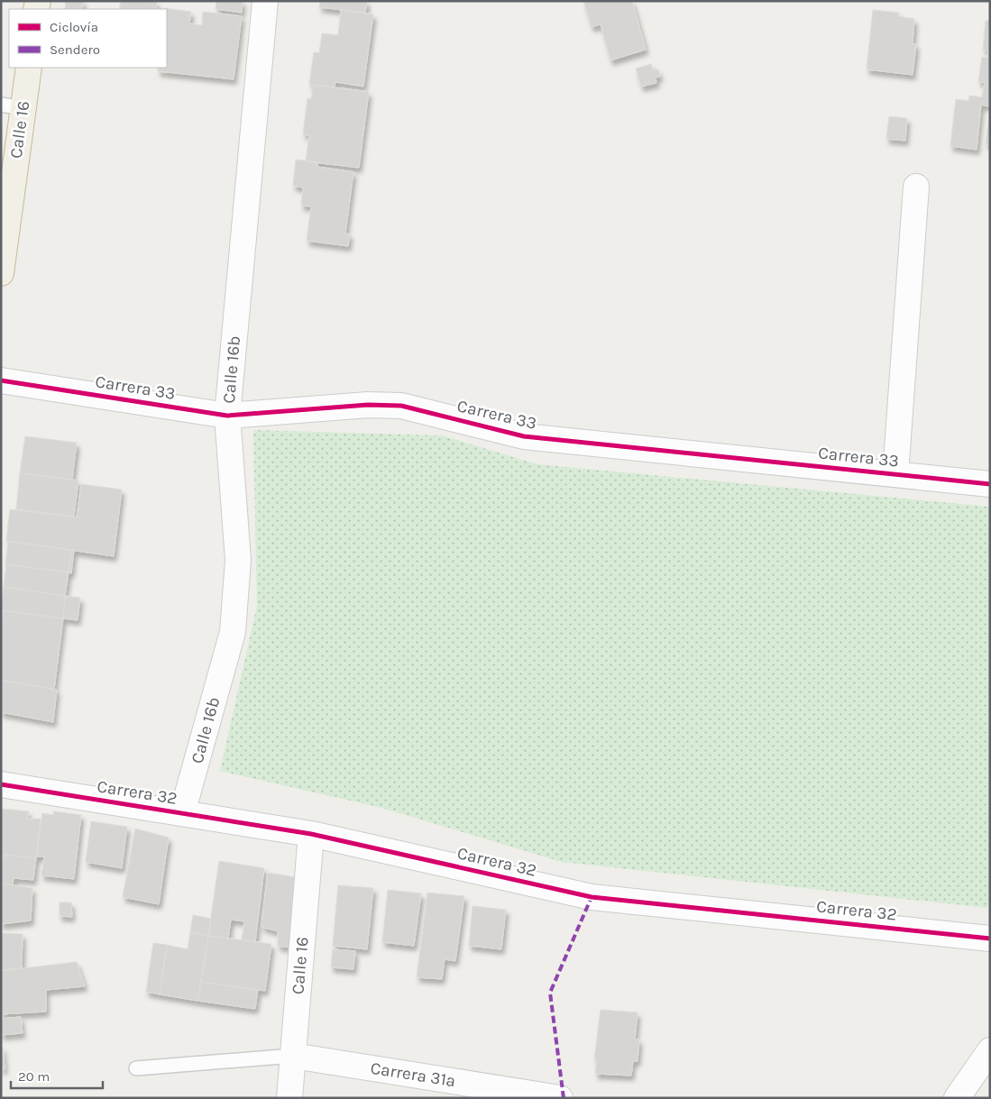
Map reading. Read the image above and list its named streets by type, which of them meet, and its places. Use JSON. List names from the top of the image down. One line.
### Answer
{"streets":{"highway":["Calle 16"],"street":["Calle 16b","Carrera 33","Carrera 32","Carrera 31a"]},"crossings":[["Calle 16","Carrera 32"],["Calle 16","Carrera 31a"],["Calle 16b","Carrera 33"],["Calle 16b","Carrera 32"]],"legend":["Ciclovía","Sendero"],"scale_bar":"20 m"}
